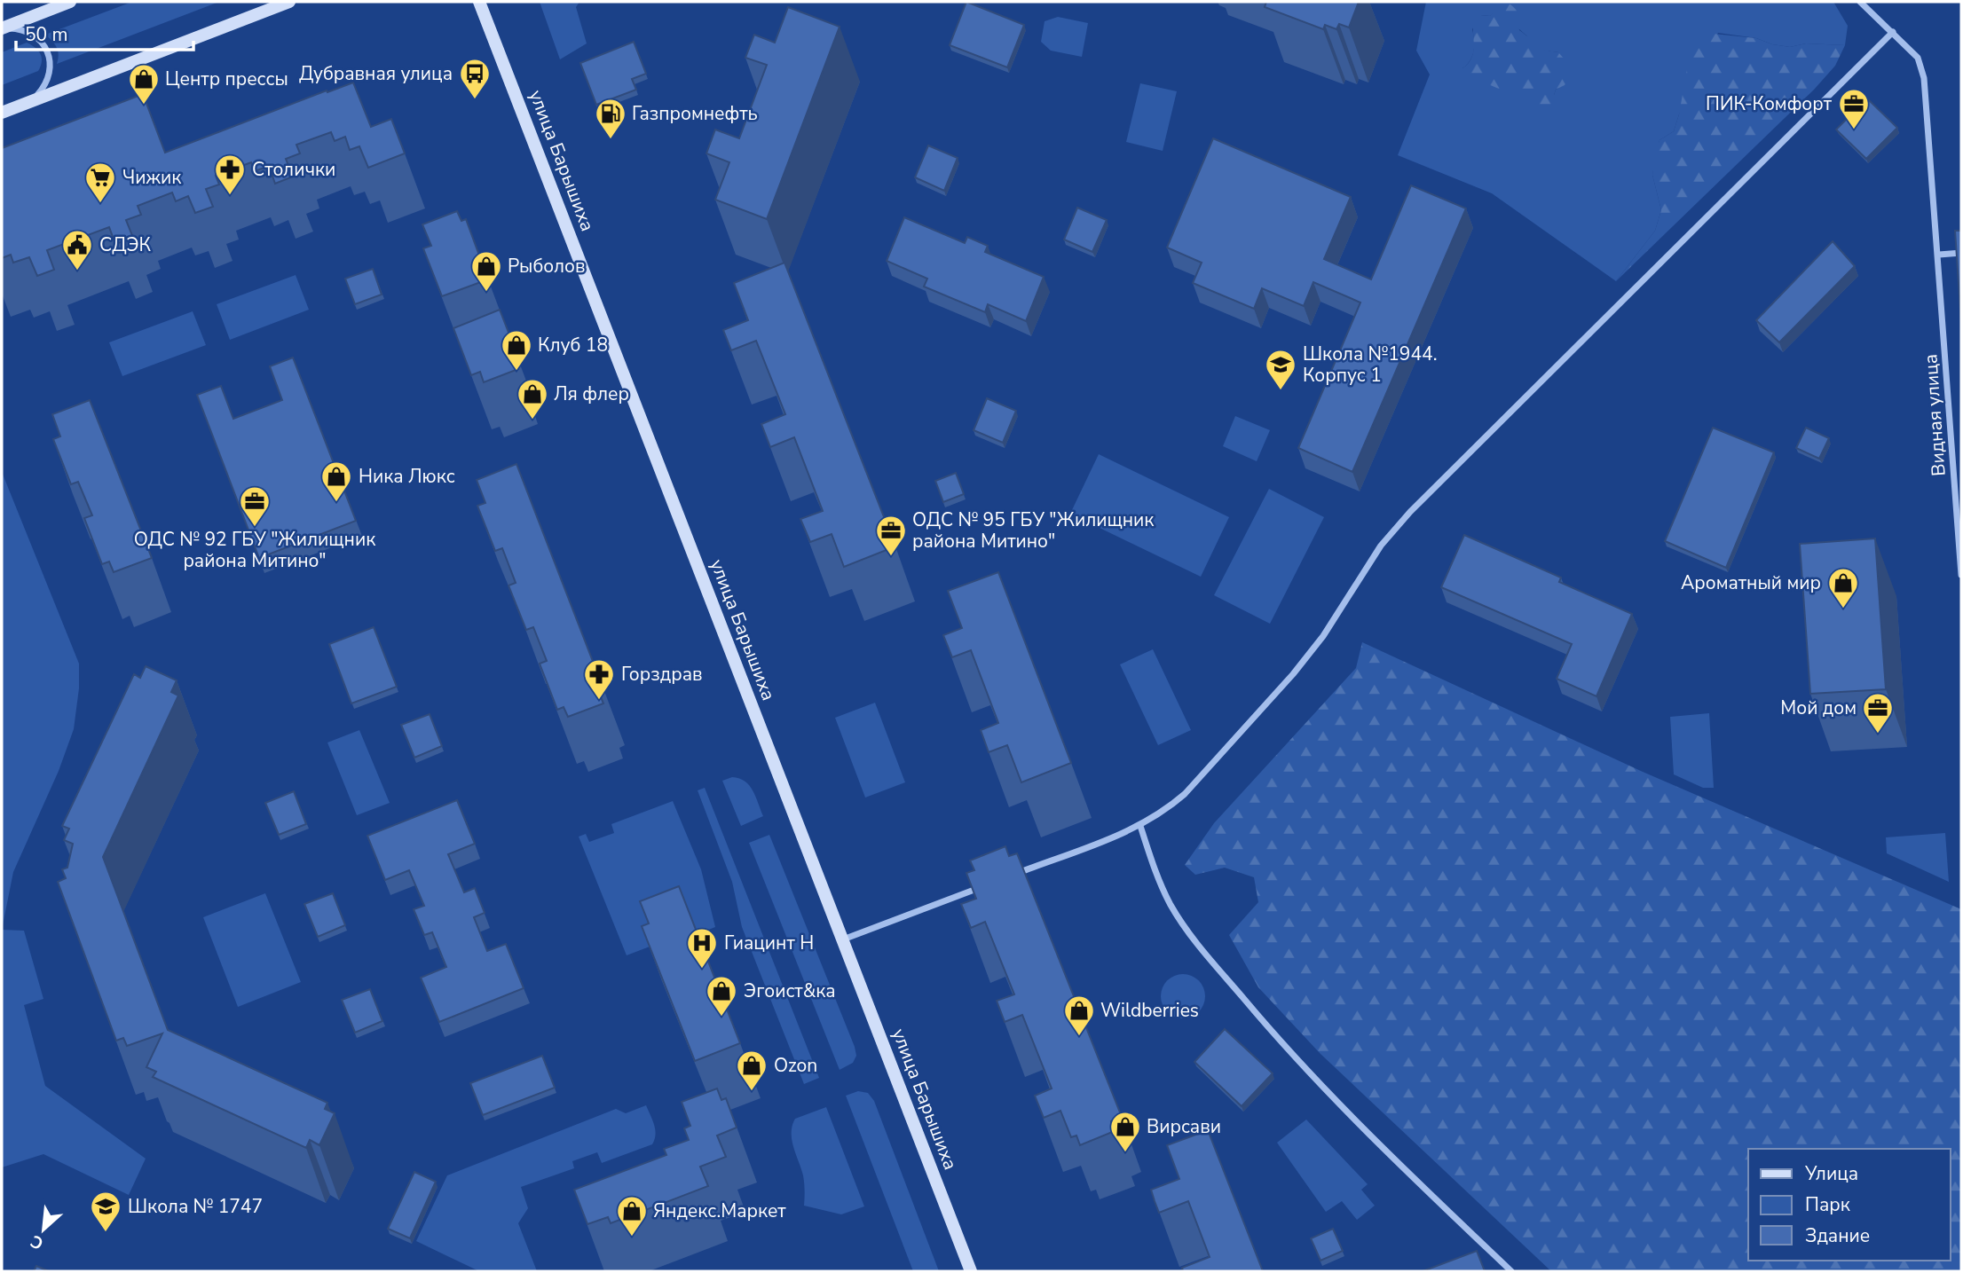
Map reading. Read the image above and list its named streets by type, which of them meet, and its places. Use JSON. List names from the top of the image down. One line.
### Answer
{"streets":{"main road":["улица Барышиха"],"street":["Видная улица"]},"places":{"bus stop":["Дубравная улица"],"shop":["Центр прессы","Рыболов","Клуб 18","Ля флер","Ника Люкс","Ароматный мир","Эгоист&ка","Wildberries","Ozon","Вирсави","Яндекс.Маркет"],"office":["ПИК-Комфорт","ОДС № 92 ГБУ \"Жилищник района Митино\"","ОДС № 95 ГБУ \"Жилищник района Митино\"","Мой дом"],"fuel station":["Газпромнефть"],"pharmacy":["Столички","Горздрав"],"supermarket":["Чижик"],"public building":["СДЭК"],"school or university":["Школа №1944. Корпус 1","Школа № 1747"],"hospital":["Гиацинт Н"]},"legend":["Улица","Парк","Здание"],"scale_bar":"50 m","north":"bottom left"}
